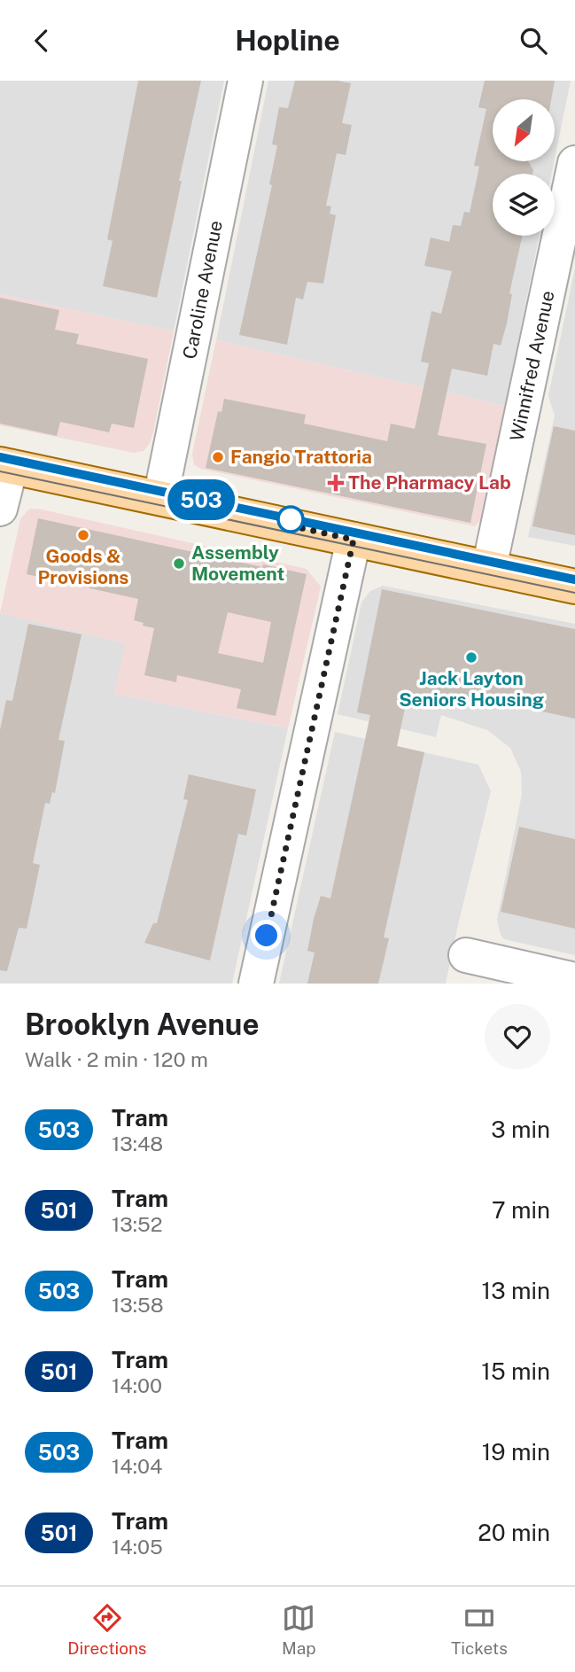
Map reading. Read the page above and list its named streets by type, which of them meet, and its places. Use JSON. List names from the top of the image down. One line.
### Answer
{"streets":{"street":["Caroline Avenue","Winnifred Avenue"]},"places":{"other":["Fangio Trattoria","Goods & Provisions","Assembly Movement","Jack Layton Seniors Housing"],"health":["The Pharmacy Lab"]},"lines":["tram line 503"],"north":"bottom left","page":{"header":"Hopline","on_map":"503","heading":["Brooklyn Avenue","Walk · 2 min · 120 m"],"list":[{"mark":"503","name":"Tram","note":"13:48","value":"3 min"},{"mark":"501","name":"Tram","note":"13:52","value":"7 min"},{"mark":"503","name":"Tram","note":"13:58","value":"13 min"},{"mark":"501","name":"Tram","note":"14:00","value":"15 min"},{"mark":"503","name":"Tram","note":"14:04","value":"19 min"},{"mark":"501","name":"Tram","note":"14:05","value":"20 min"}],"tabs":["Directions","Map","Tickets"]}}
